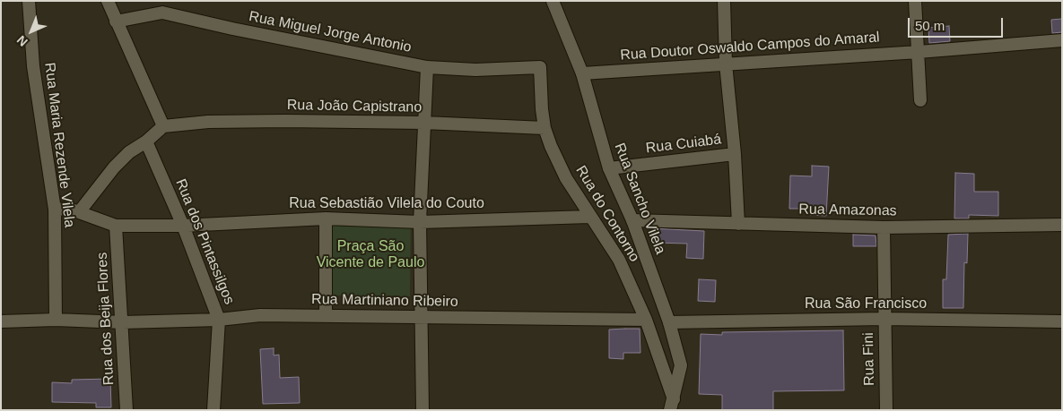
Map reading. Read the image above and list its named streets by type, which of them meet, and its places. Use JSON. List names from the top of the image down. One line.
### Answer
{"streets":{"street":["Rua Miguel Jorge Antonio","Rua Doutor Oswaldo Campos do Amaral","Rua João Capistrano","Rua Cuiabá","Rua Maria Rezende Vilela","Rua Sancho Vilela","Rua Sebastião Vilela do Couto","Rua Amazonas","Rua do Contorno","Rua dos Pintassilgos","Rua Martiniano Ribeiro","Rua São Francisco","Rua dos Beija Flores","Rua Fini"]},"crossings":[["Rua Miguel Jorge Antonio","Rua do Contorno"],["Rua Doutor Oswaldo Campos do Amaral","Rua Sancho Vilela"],["Rua João Capistrano","Rua do Contorno"],["Rua Cuiabá","Rua Sancho Vilela"],["Rua Maria Rezende Vilela","Rua Martiniano Ribeiro"],["Rua Sancho Vilela","Rua Amazonas"],["Rua Sancho Vilela","Rua do Contorno"],["Rua Sancho Vilela","Rua São Francisco"],["Rua Sebastião Vilela do Couto","Rua do Contorno"],["Rua Sebastião Vilela do Couto","Rua dos Pintassilgos"],["Rua Sebastião Vilela do Couto","Rua dos Beija Flores"],["Rua Amazonas","Rua Fini"],["Rua do Contorno","Rua Martiniano Ribeiro"],["Rua dos Pintassilgos","Rua Martiniano Ribeiro"],["Rua Martiniano Ribeiro","Rua dos Beija Flores"],["Rua São Francisco","Rua Fini"]],"parks":["Praça São Vicente de Paulo"],"scale_bar":"50 m","north":"bottom left"}
